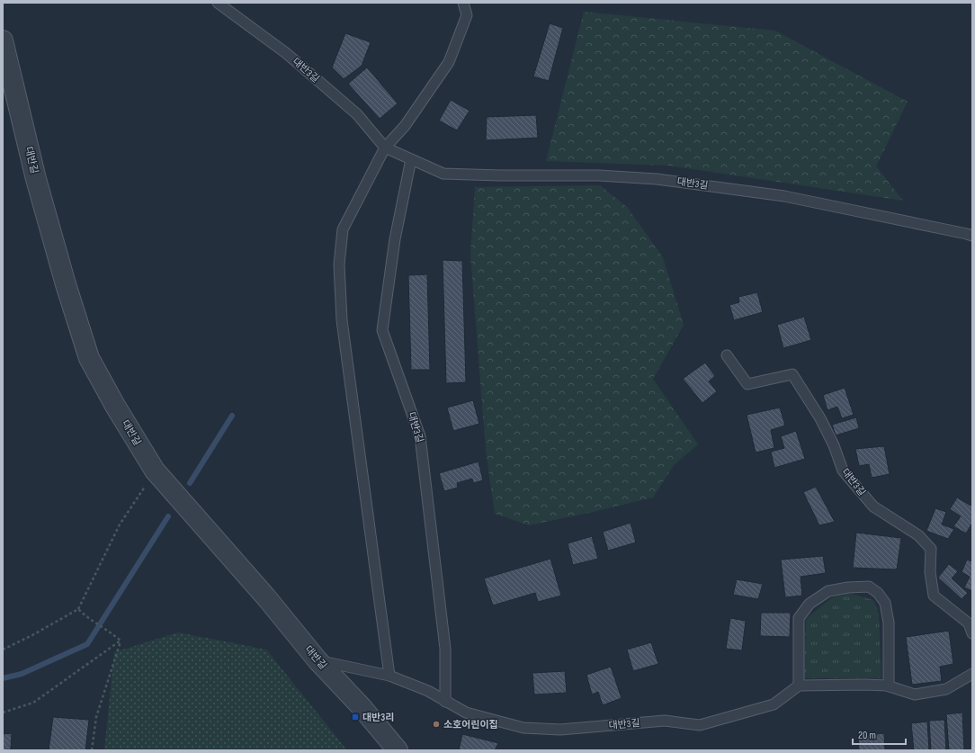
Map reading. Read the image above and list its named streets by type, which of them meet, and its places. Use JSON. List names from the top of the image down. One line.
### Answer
{"streets":{"street":["대반길"],"lane":["대반3길"]},"crossings":[["대반3길","대반길"]],"places":{"transit":["대반3리"],"other":["소호어린이집"]},"scale_bar":"20 m"}
